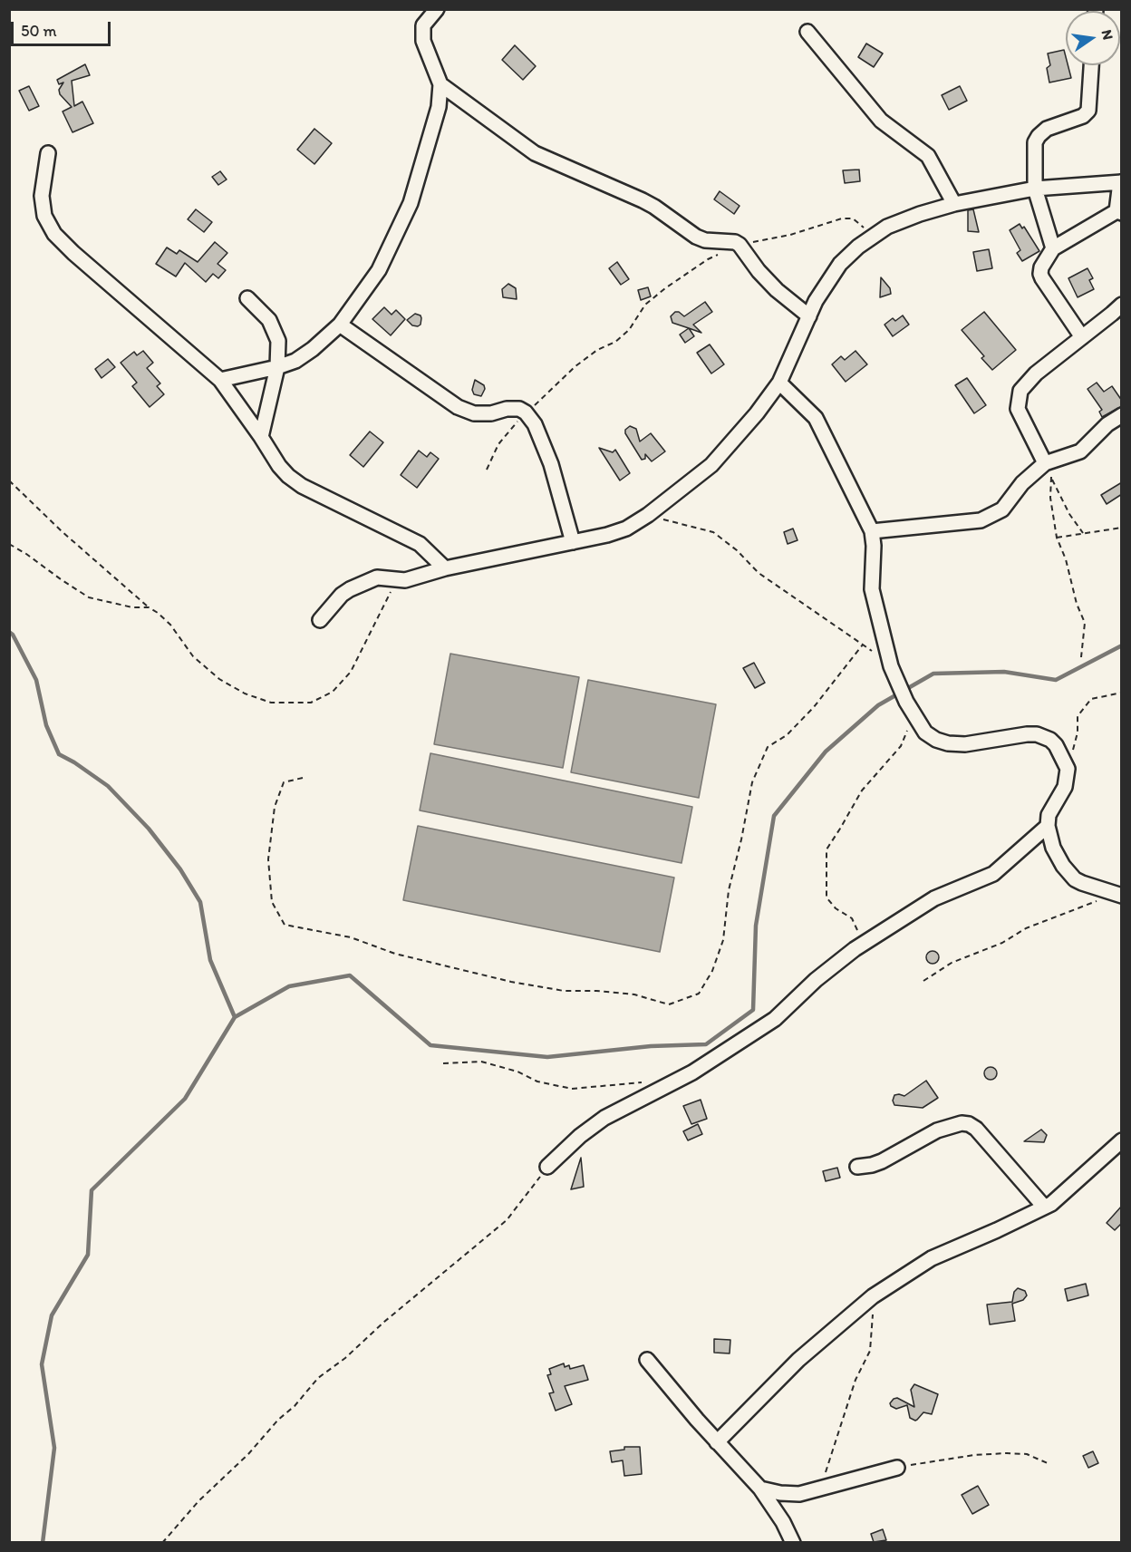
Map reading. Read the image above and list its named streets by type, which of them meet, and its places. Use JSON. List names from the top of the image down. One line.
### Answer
{"scale_bar":"50 m","north":"right"}
